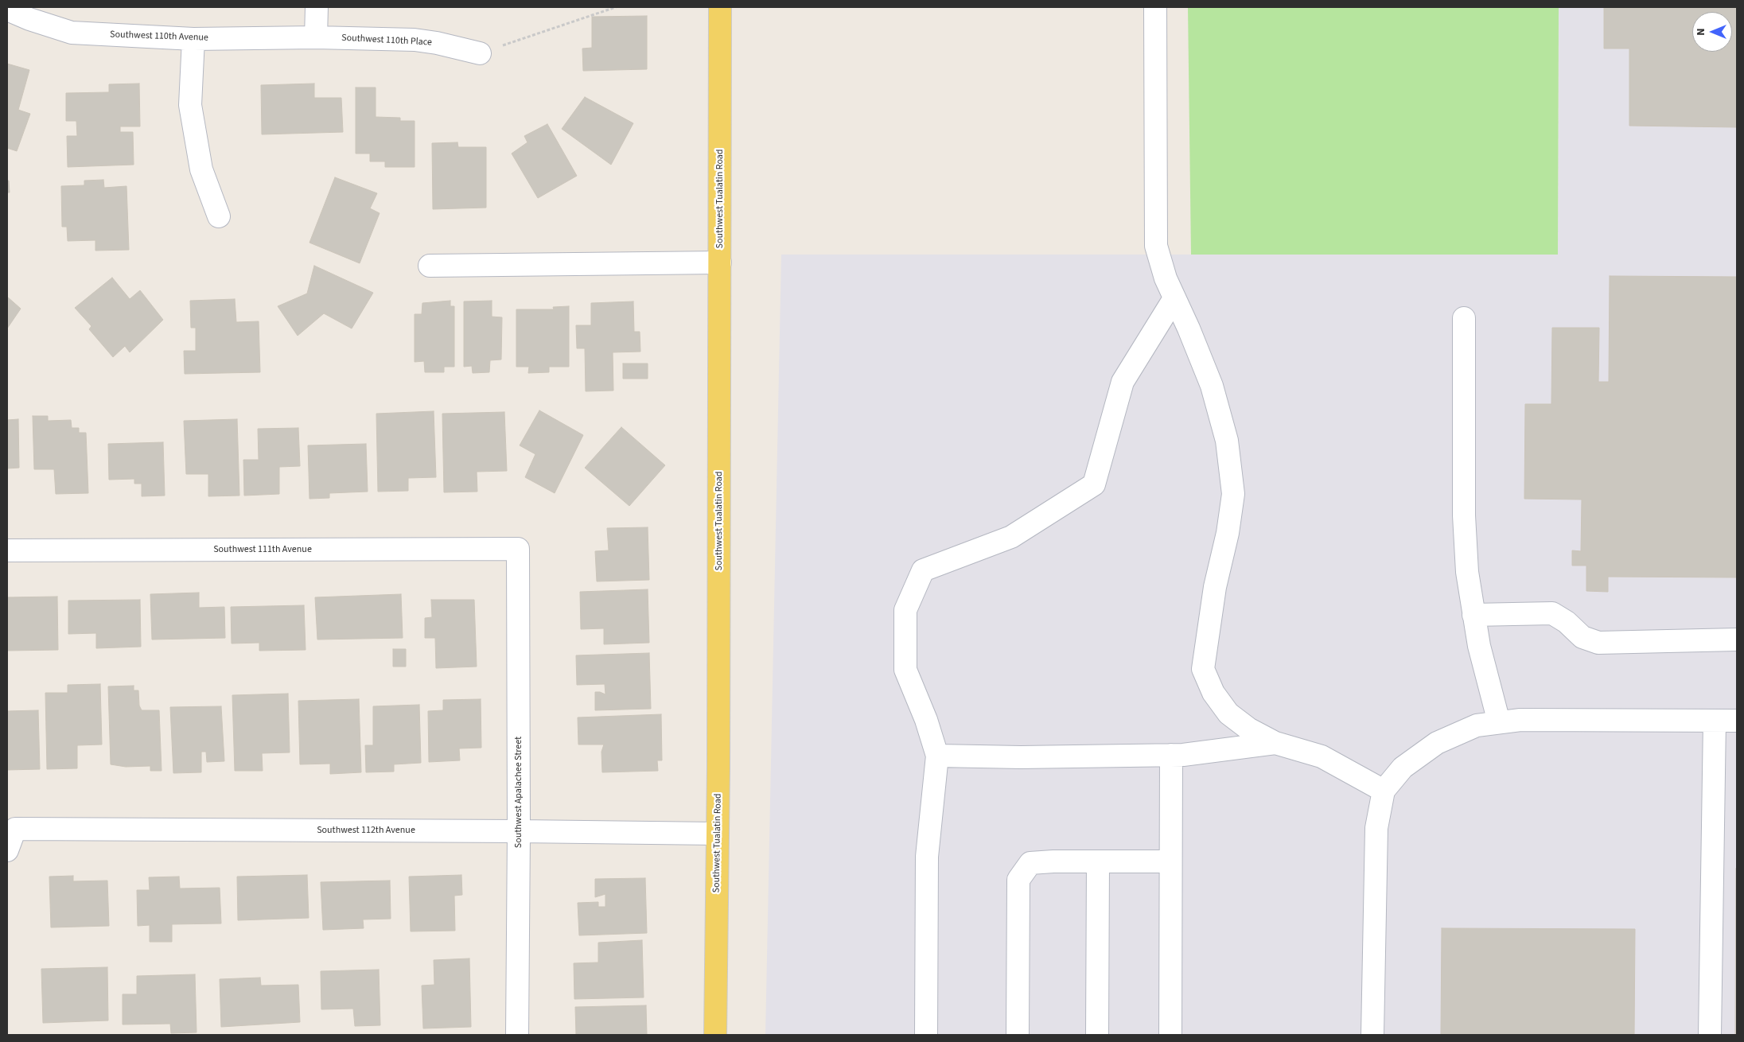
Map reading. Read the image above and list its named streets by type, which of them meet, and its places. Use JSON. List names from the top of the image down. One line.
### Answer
{"streets":{"main road":["Southwest Tualatin Road"],"street":["Southwest 110th Avenue","Southwest 110th Place","Southwest 111th Avenue","Southwest Apalachee Street","Southwest 112th Avenue"]},"crossings":[["Southwest 110th Avenue","Southwest 110th Place"],["Southwest Tualatin Road","Southwest 112th Avenue"],["Southwest 111th Avenue","Southwest Apalachee Street"],["Southwest Apalachee Street","Southwest 112th Avenue"]],"north":"left"}
